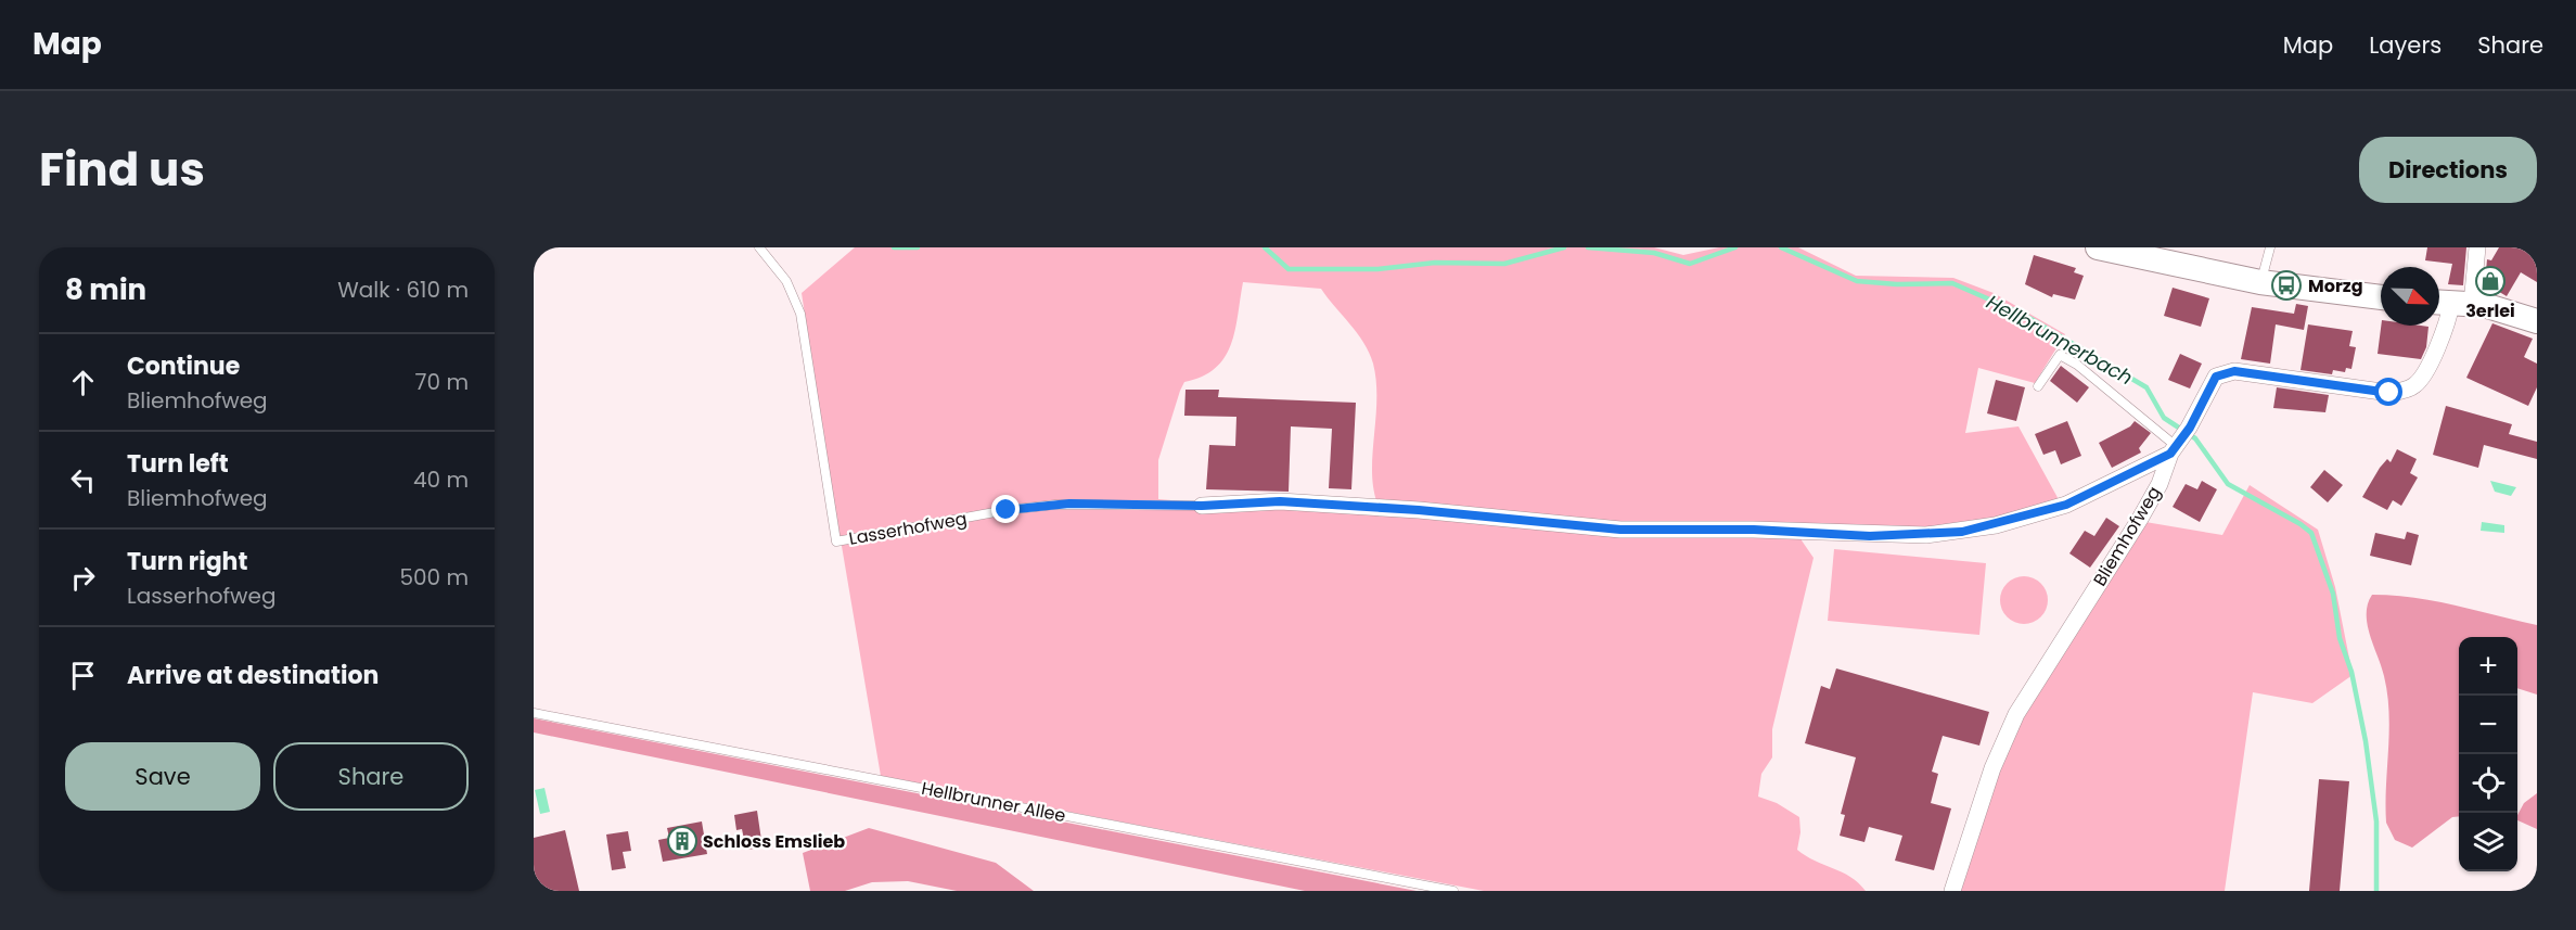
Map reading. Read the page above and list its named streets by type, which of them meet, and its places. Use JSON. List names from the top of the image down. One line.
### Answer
{"streets":{"street":["Lasserhofweg","Bliemhofweg"],"lane":["Hellbrunner Allee"]},"crossings":[["Lasserhofweg","Bliemhofweg"]],"water":["Hellbrunnerbach"],"places":{"shop":["3erlei"],"bus stop":["Morzg"],"building":["Schloss Emslieb"]},"north":"bottom right","page":{"header":"Map","nav":["Map","Layers","Share"],"title":"Find us","buttons":["Directions",["Save","Share"]],"heading":["8 min","Walk · 610 m"],"list":[["Continue","Bliemhofweg","70 m"],["Turn left","Bliemhofweg","40 m"],["Turn right","Lasserhofweg","500 m"],"Arrive at destination"],"map_buttons":["+","−"]}}
